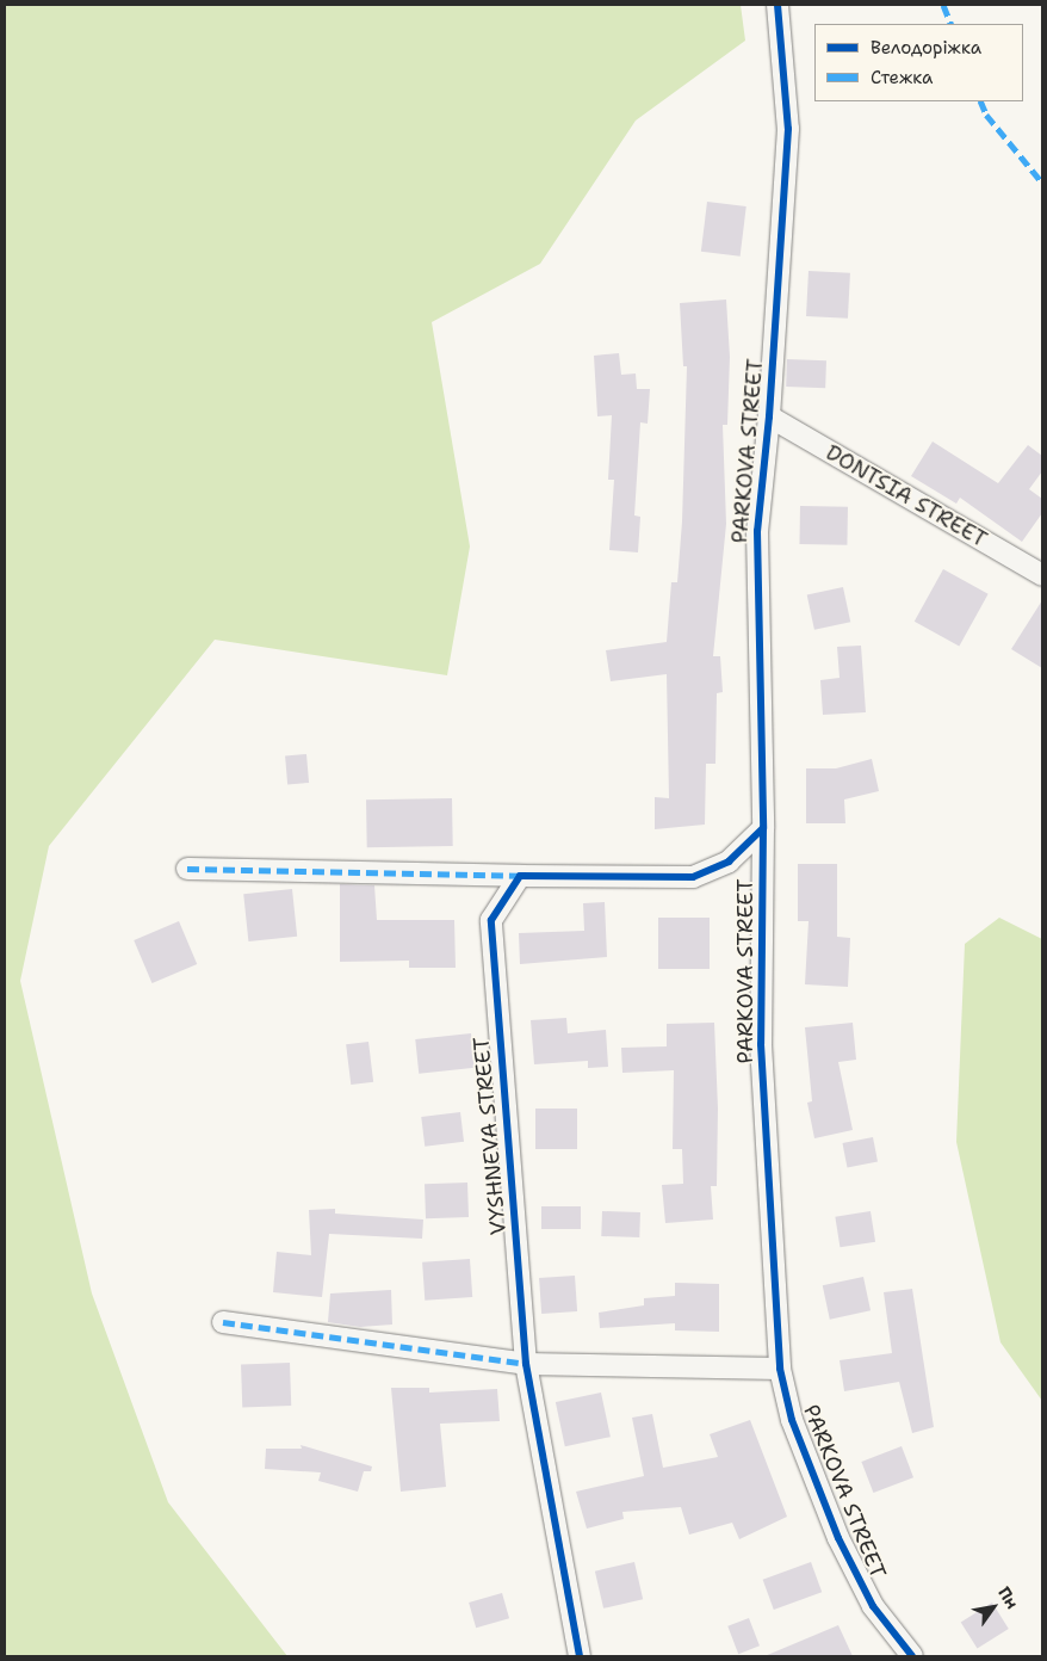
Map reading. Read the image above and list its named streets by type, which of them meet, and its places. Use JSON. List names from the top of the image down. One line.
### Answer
{"streets":{"street":["PARKOVA STREET","DONTSIA STREET","VYSHNEVA STREET"]},"crossings":[["PARKOVA STREET","DONTSIA STREET"]],"legend":["Велодоріжка","Стежка"],"north":"top right"}
